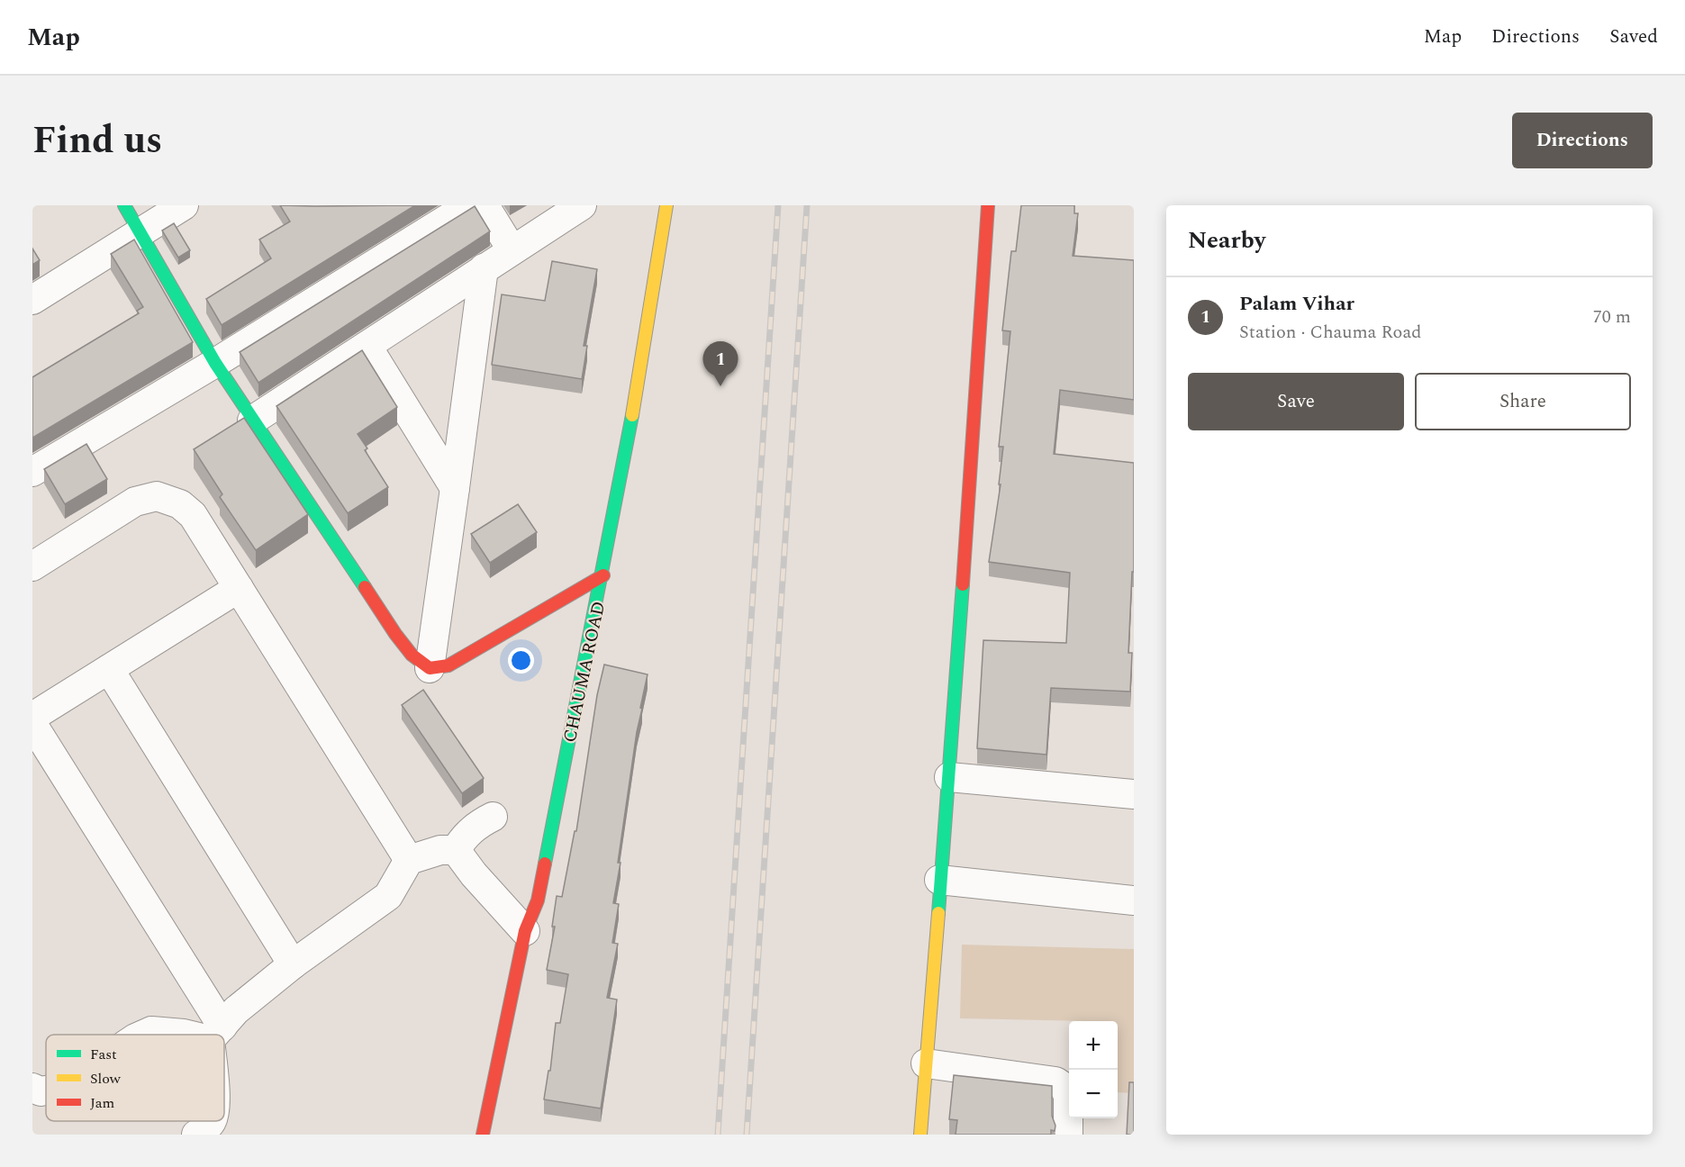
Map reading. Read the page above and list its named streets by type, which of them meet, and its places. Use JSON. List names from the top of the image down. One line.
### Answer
{"streets":{"street":["CHAUMA ROAD"]},"legend":["Fast","Slow","Jam"],"page":{"header":"Map","nav":["Map","Directions","Saved"],"title":"Find us","buttons":["Directions",["Save","Share"]],"heading":"Nearby","list":[{"mark":"1","name":"Palam Vihar","note":"Station · Chauma Road","value":"70 m"}],"pins":"1","map_buttons":["+","−"]}}
